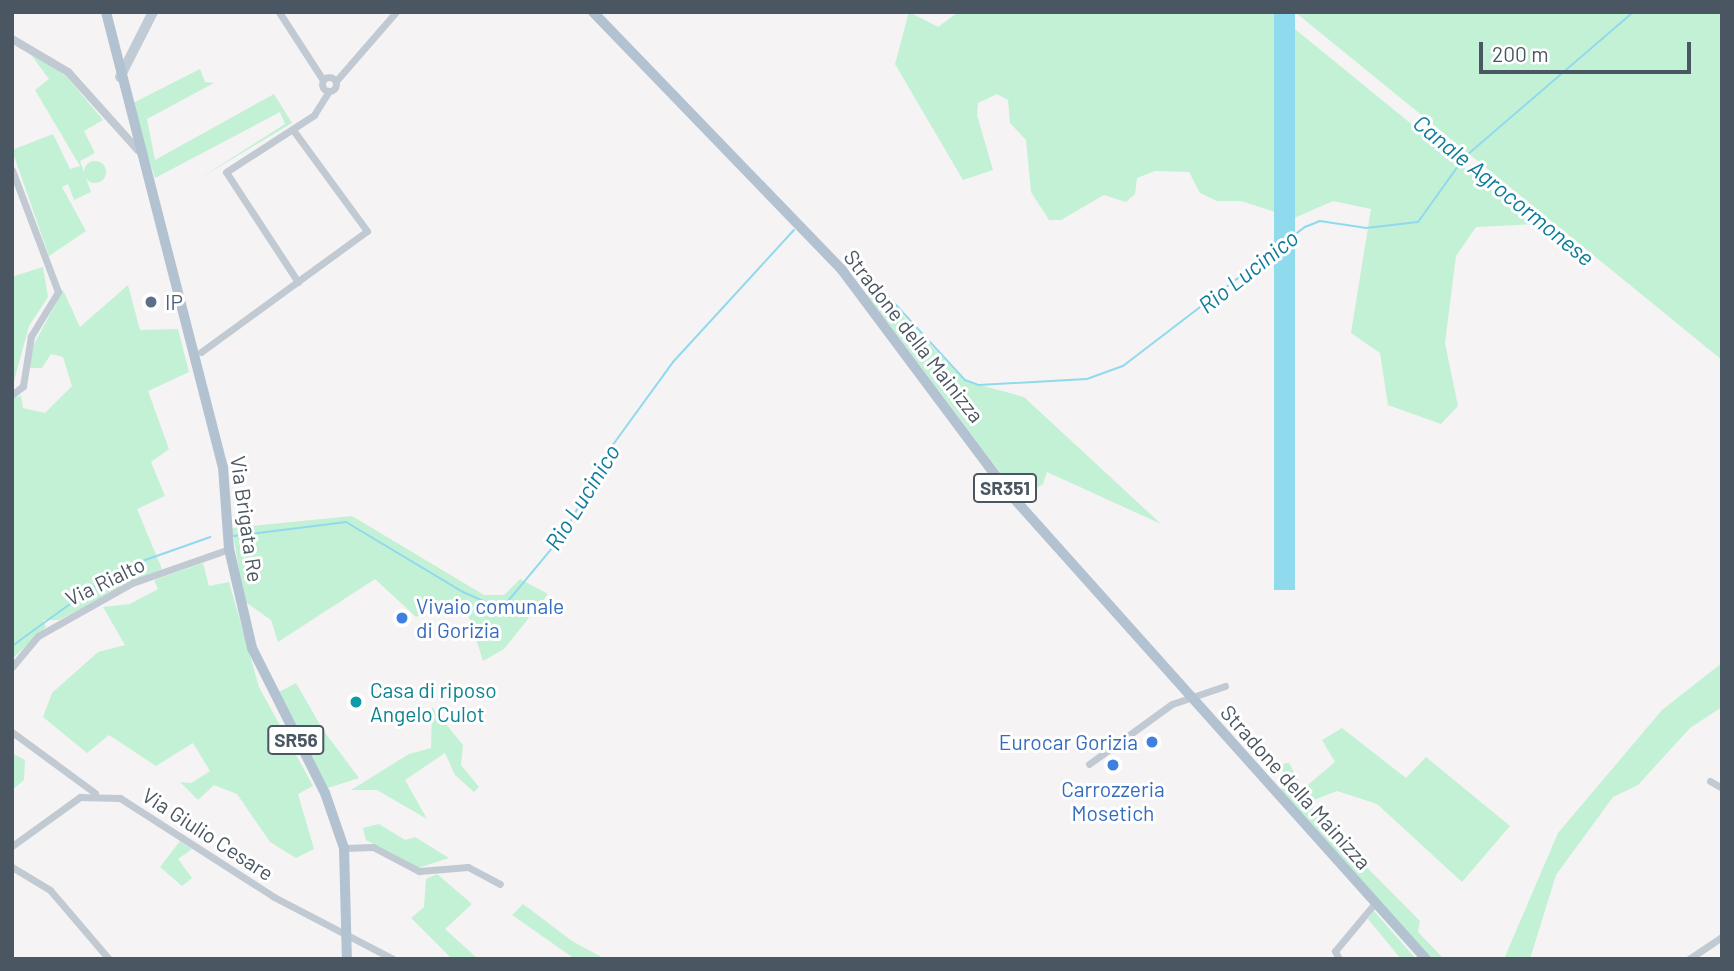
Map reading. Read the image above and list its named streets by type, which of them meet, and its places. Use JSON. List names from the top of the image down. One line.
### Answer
{"streets":{"main road":["Stradone della Mainizza","SR351","Via Brigata Re","SR56"],"street":["Via Rialto","Via Giulio Cesare"]},"crossings":[["Via Brigata Re","Via Rialto"],["Via Brigata Re","SR56"],["Via Brigata Re","Via Giulio Cesare"],["SR56","Via Giulio Cesare"]],"water":["Canale Agrocormonese","Rio Lucinico"],"places":["IP","Vivaio comunale di Gorizia","Casa di riposo Angelo Culot","Eurocar Gorizia","Carrozzeria Mosetich"],"scale_bar":"200 m"}
